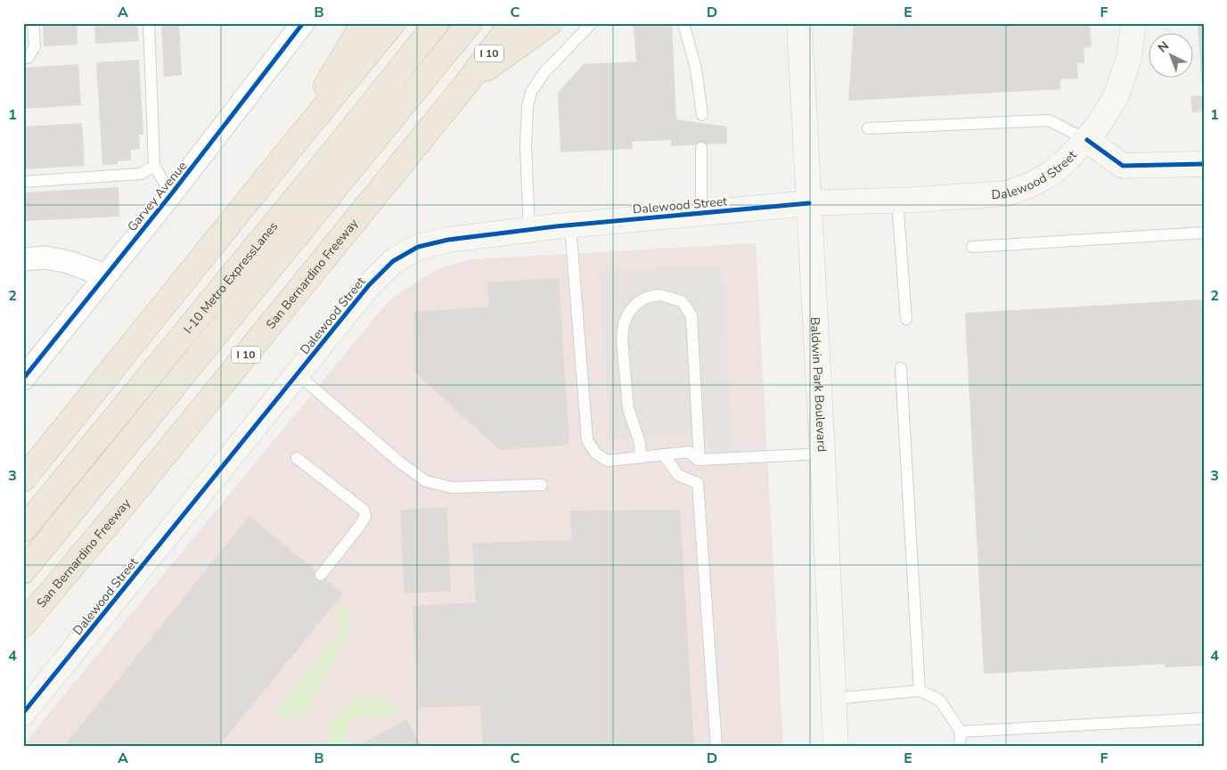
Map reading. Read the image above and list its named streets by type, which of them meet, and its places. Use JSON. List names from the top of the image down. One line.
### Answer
{"streets":{"highway":["I 10","San Bernardino Freeway","I-10 Metro ExpressLanes"],"main road":["Dalewood Street","Baldwin Park Boulevard"],"street":["Garvey Avenue"]},"crossings":[["Dalewood Street","Baldwin Park Boulevard"]],"north":"top left","grid":{"columns":["A","B","C","D","E","F"],"rows":["1","2","3","4"]}}
